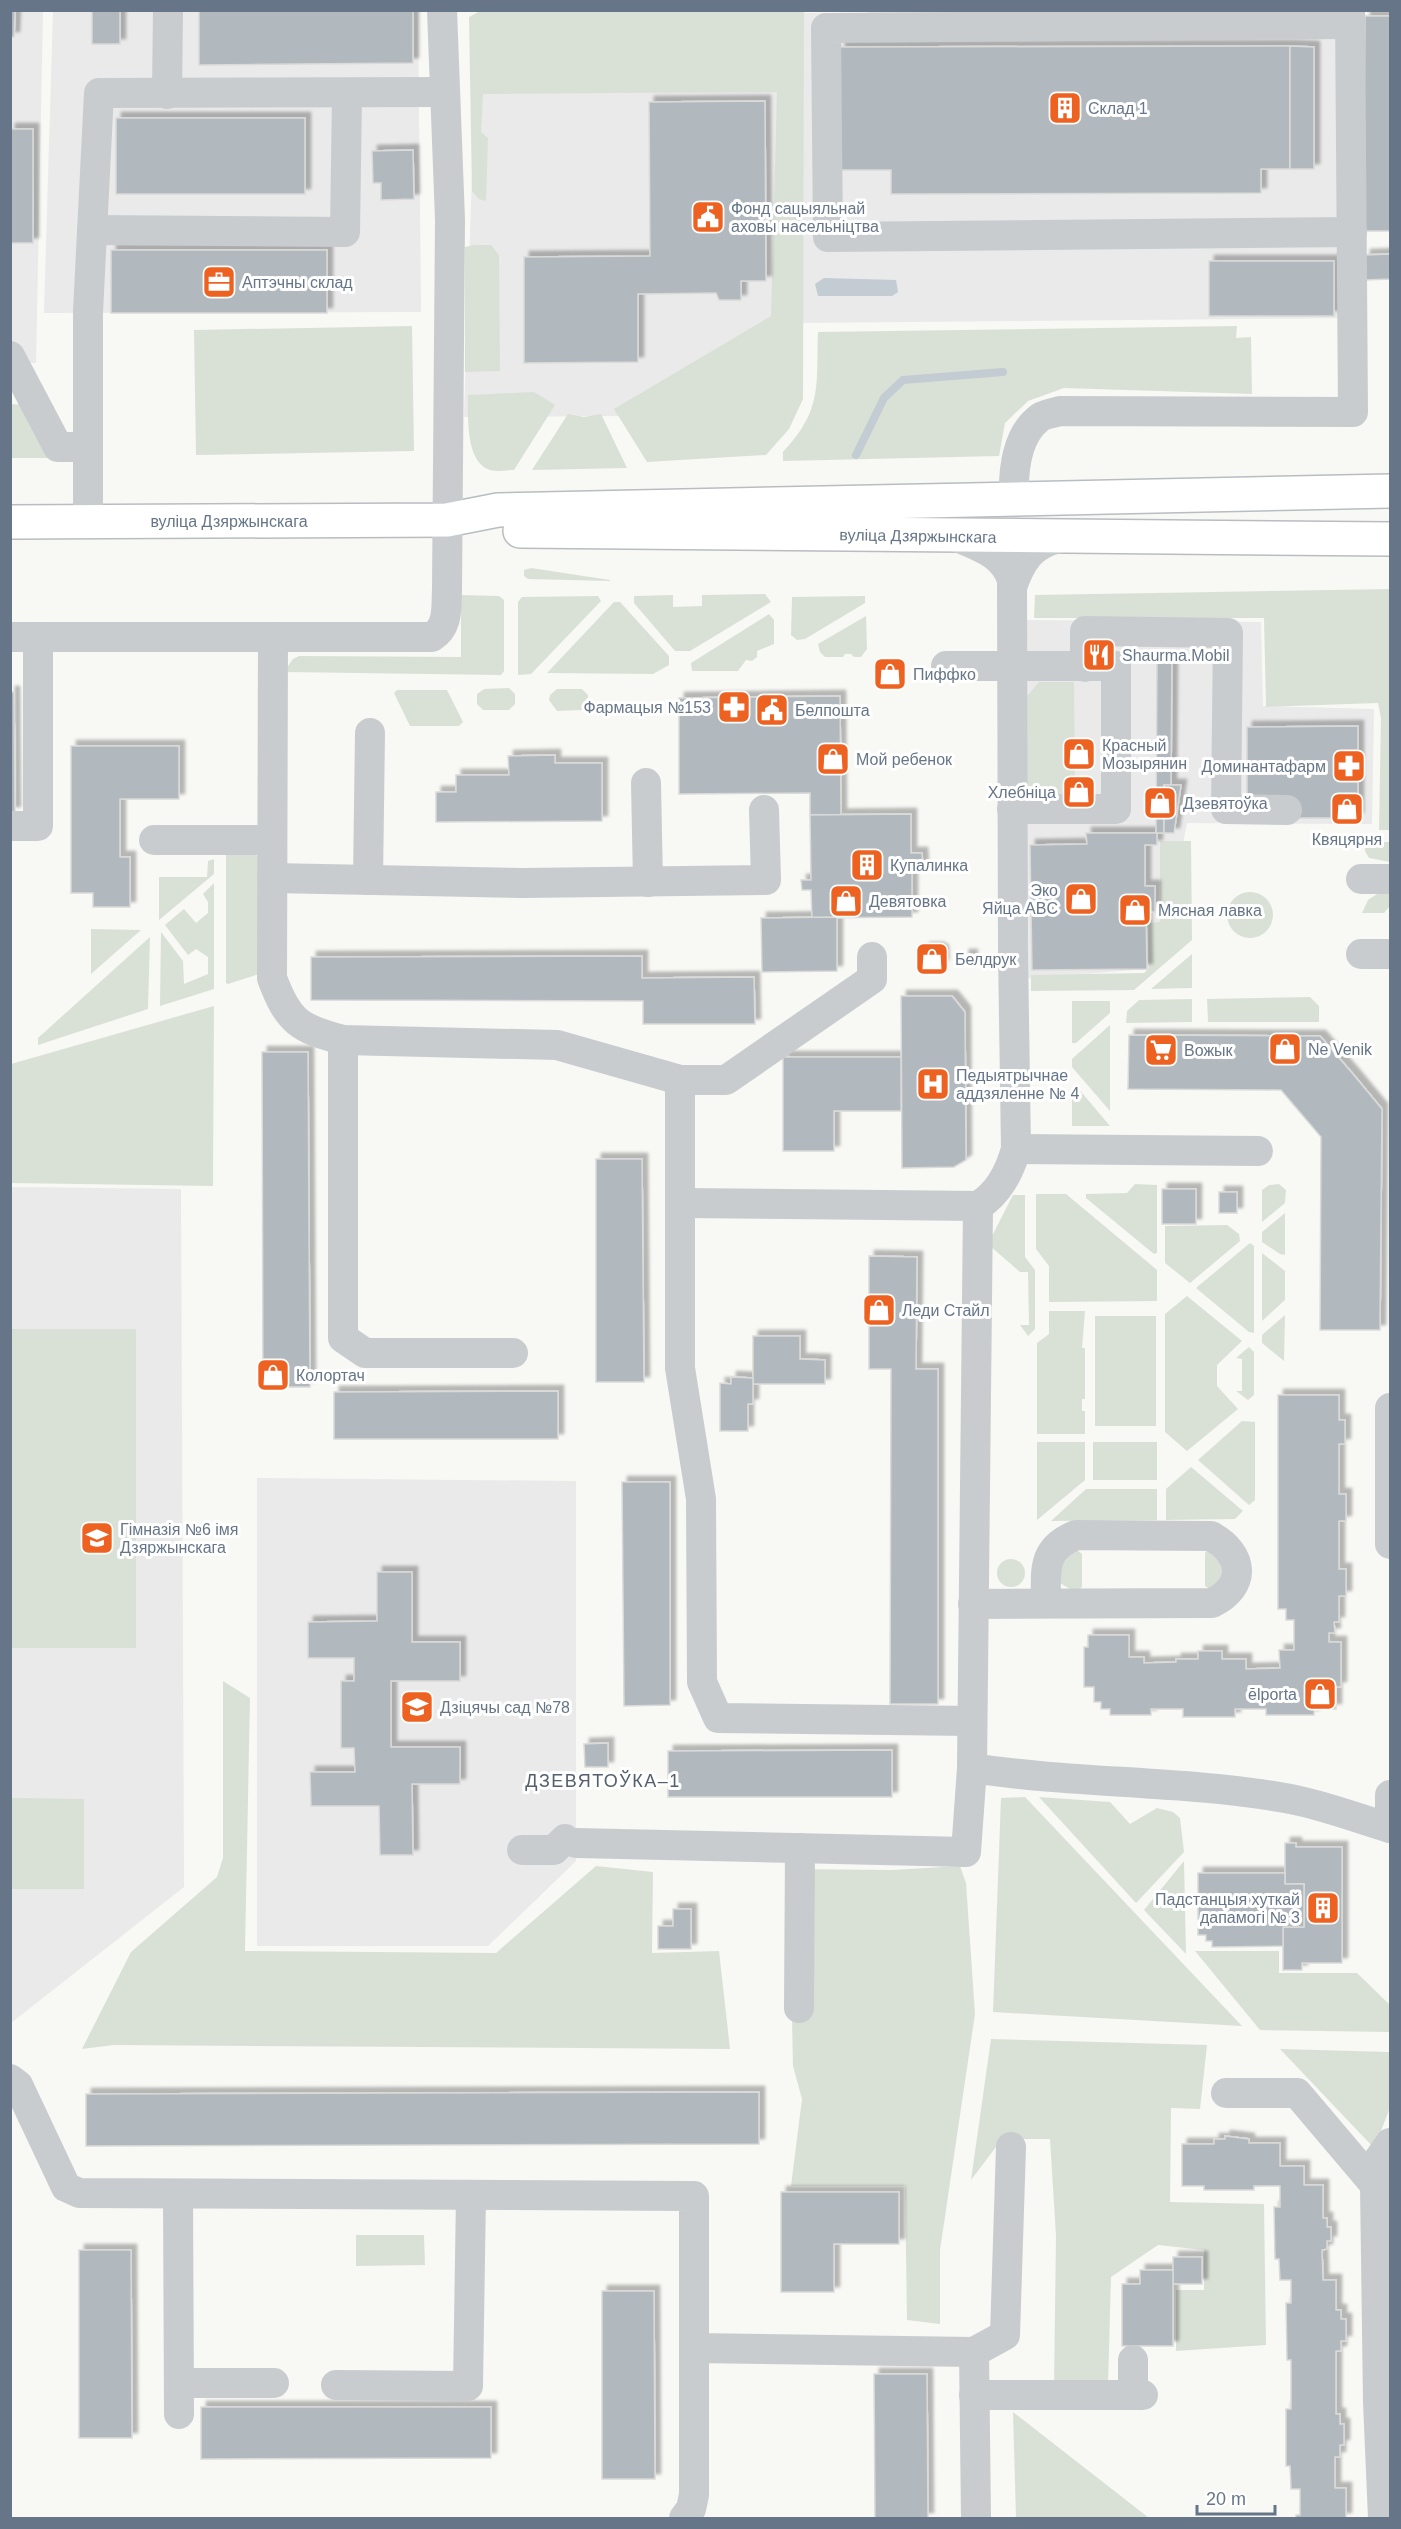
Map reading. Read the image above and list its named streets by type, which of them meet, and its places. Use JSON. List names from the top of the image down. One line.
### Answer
{"streets":{"main road":["вуліца Дзяржынскага"]},"districts":["ДЗЕВЯТОЎКА–1"],"places":{"building":["Склад 1","Купалинка","Падстанцыя хуткай дапамогі № 3"],"public building":["Фонд сацыяльнай аховы насельніцтва","Белпошта"],"office":["Аптэчны склад"],"restaurant":["Shaurma.Mobil"],"shop":["Пиффко","Красный Мозырянин","Мой ребенок","Хлебніца","Дзевятоўка","Квяцярня","Эко Яйца ABC","Девятовка","Мясная лавка","Белдрук","Ne Venik","Леди Стайл","Колортач","ēlporta"],"pharmacy":["Фармацыя №153","Доминантафарм"],"supermarket":["Вожык"],"hospital":["Педыятрычнае аддзяленне № 4"],"school or university":["Гімназія №6 імя Дзяржынскага","Дзіцячы сад №78"]},"scale_bar":"20 m"}
